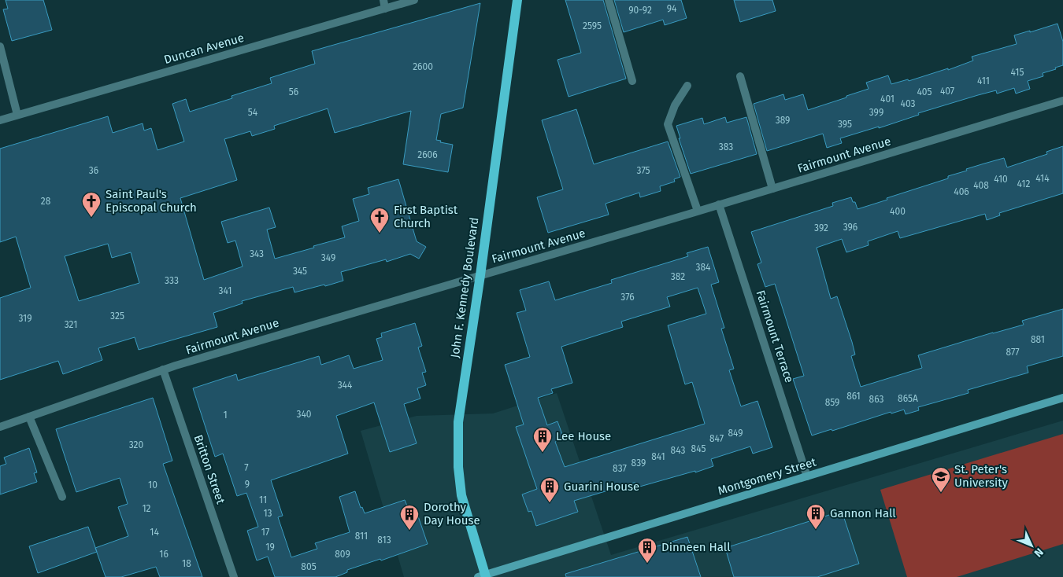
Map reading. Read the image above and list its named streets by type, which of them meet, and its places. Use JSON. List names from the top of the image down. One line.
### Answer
{"streets":{"main road":["John F. Kennedy Boulevard","Montgomery Street"],"street":["Duncan Avenue","Fairmount Avenue","Fairmount Terrace","Britton Street"]},"crossings":[["Fairmount Avenue","John F. Kennedy Boulevard"],["Fairmount Avenue","Fairmount Terrace"],["Fairmount Avenue","Britton Street"],["John F. Kennedy Boulevard","Montgomery Street"],["Fairmount Terrace","Montgomery Street"]],"places":{"church":["Saint Paul's Episcopal Church","First Baptist Church"],"building":["Lee House","Guarini House","Gannon Hall","Dorothy Day House","Dinneen Hall"],"school or university":["St. Peter's University"]},"house_numbers":["94","90-92","2595","2600","415","411","407","56","405","401","403","54","399","389","395","383","2606","36","375","414","410","412","408","406","28","400","396","392","343","349","384","345","382","333","341","376","325","319","321","881","877","344","861","865A","863","859","340","1","849","847","320","845","843","841","839","7","837","9","10","11","12","13","14","17","811","813","19","16","809","18","805"],"north":"bottom right"}
